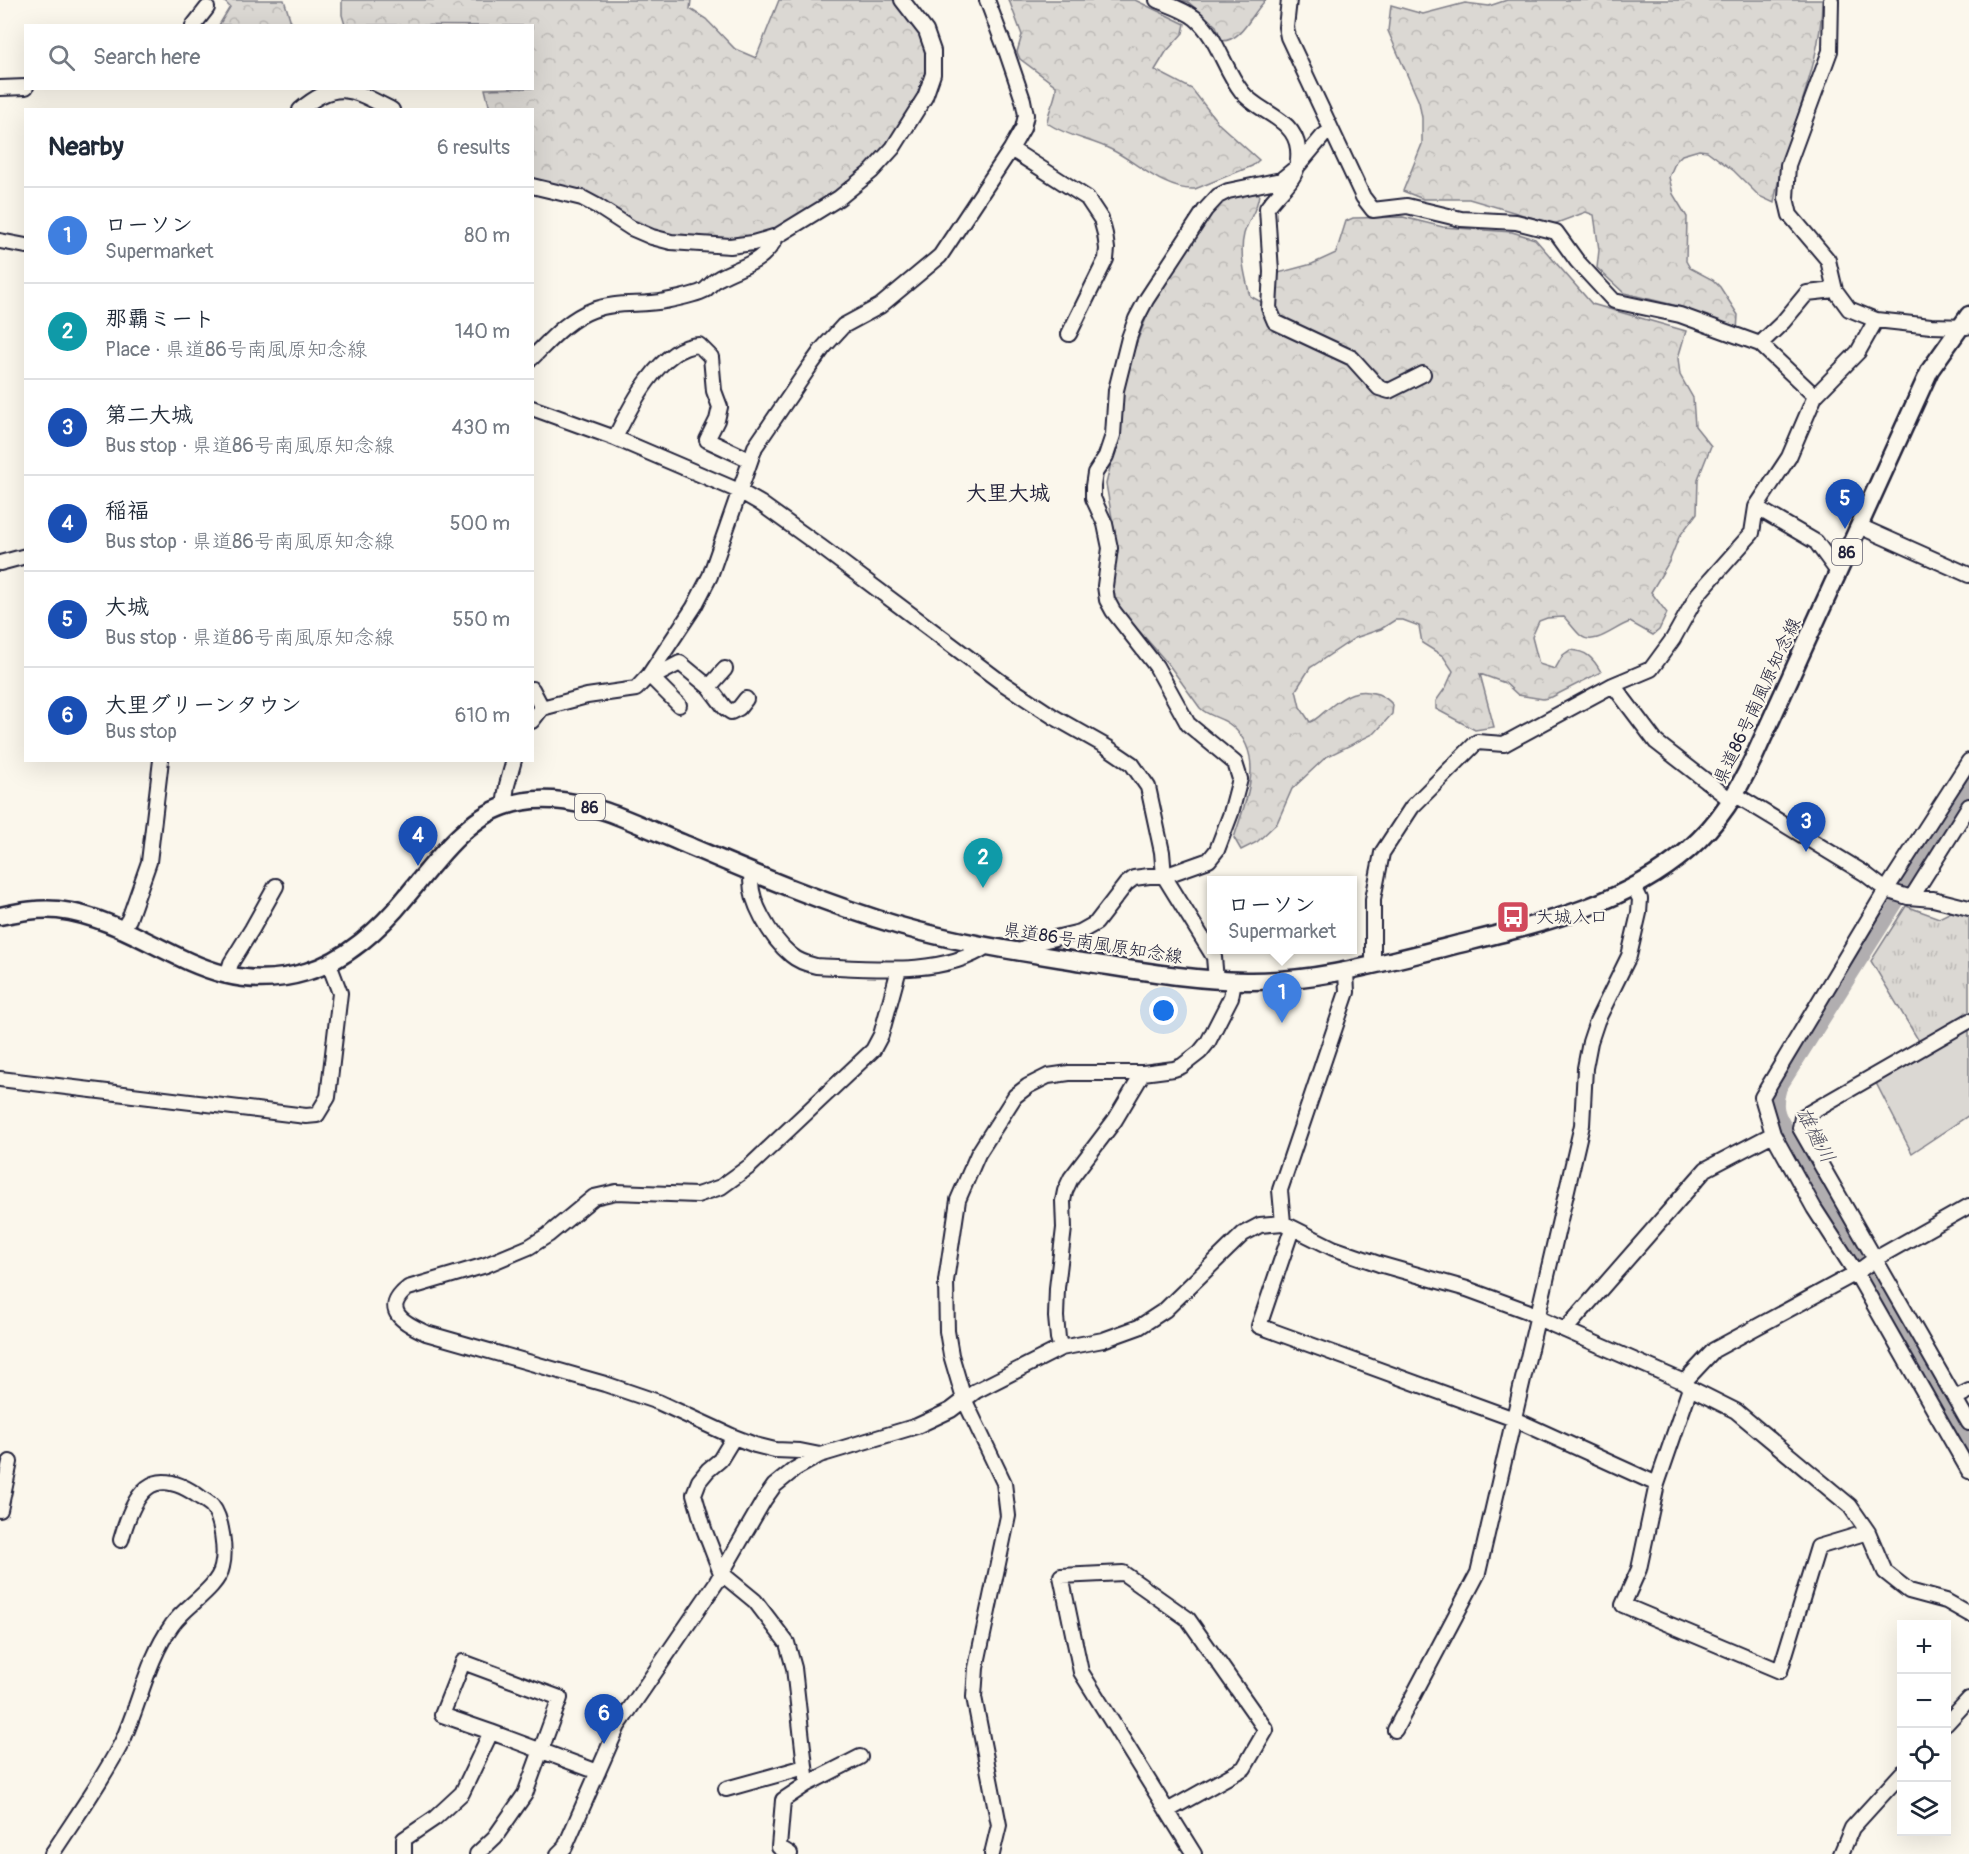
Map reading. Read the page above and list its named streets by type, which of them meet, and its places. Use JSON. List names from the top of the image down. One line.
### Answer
{"streets":{"main road":["86","県道86号南風原知念線"]},"districts":["大里大城"],"water":["雄樋川"],"places":{"bus stop":["大城入口"]},"page":{"search":"Search here","heading":["Nearby","6 results"],"list":[{"mark":"1","name":"ローソン","note":"Supermarket","value":"80 m"},{"mark":"2","name":"那覇ミート","note":"Place · 県道86号南風原知念線","value":"140 m"},{"mark":"3","name":"第二大城","note":"Bus stop · 県道86号南風原知念線","value":"430 m"},{"mark":"4","name":"稲福","note":"Bus stop · 県道86号南風原知念線","value":"500 m"},{"mark":"5","name":"大城","note":"Bus stop · 県道86号南風原知念線","value":"550 m"},{"mark":"6","name":"大里グリーンタウン","note":"Bus stop","value":"610 m"}],"pins":["5","3","4","2","1","6"],"popup":["ローソン","Supermarket"],"map_buttons":["+","−"]}}
